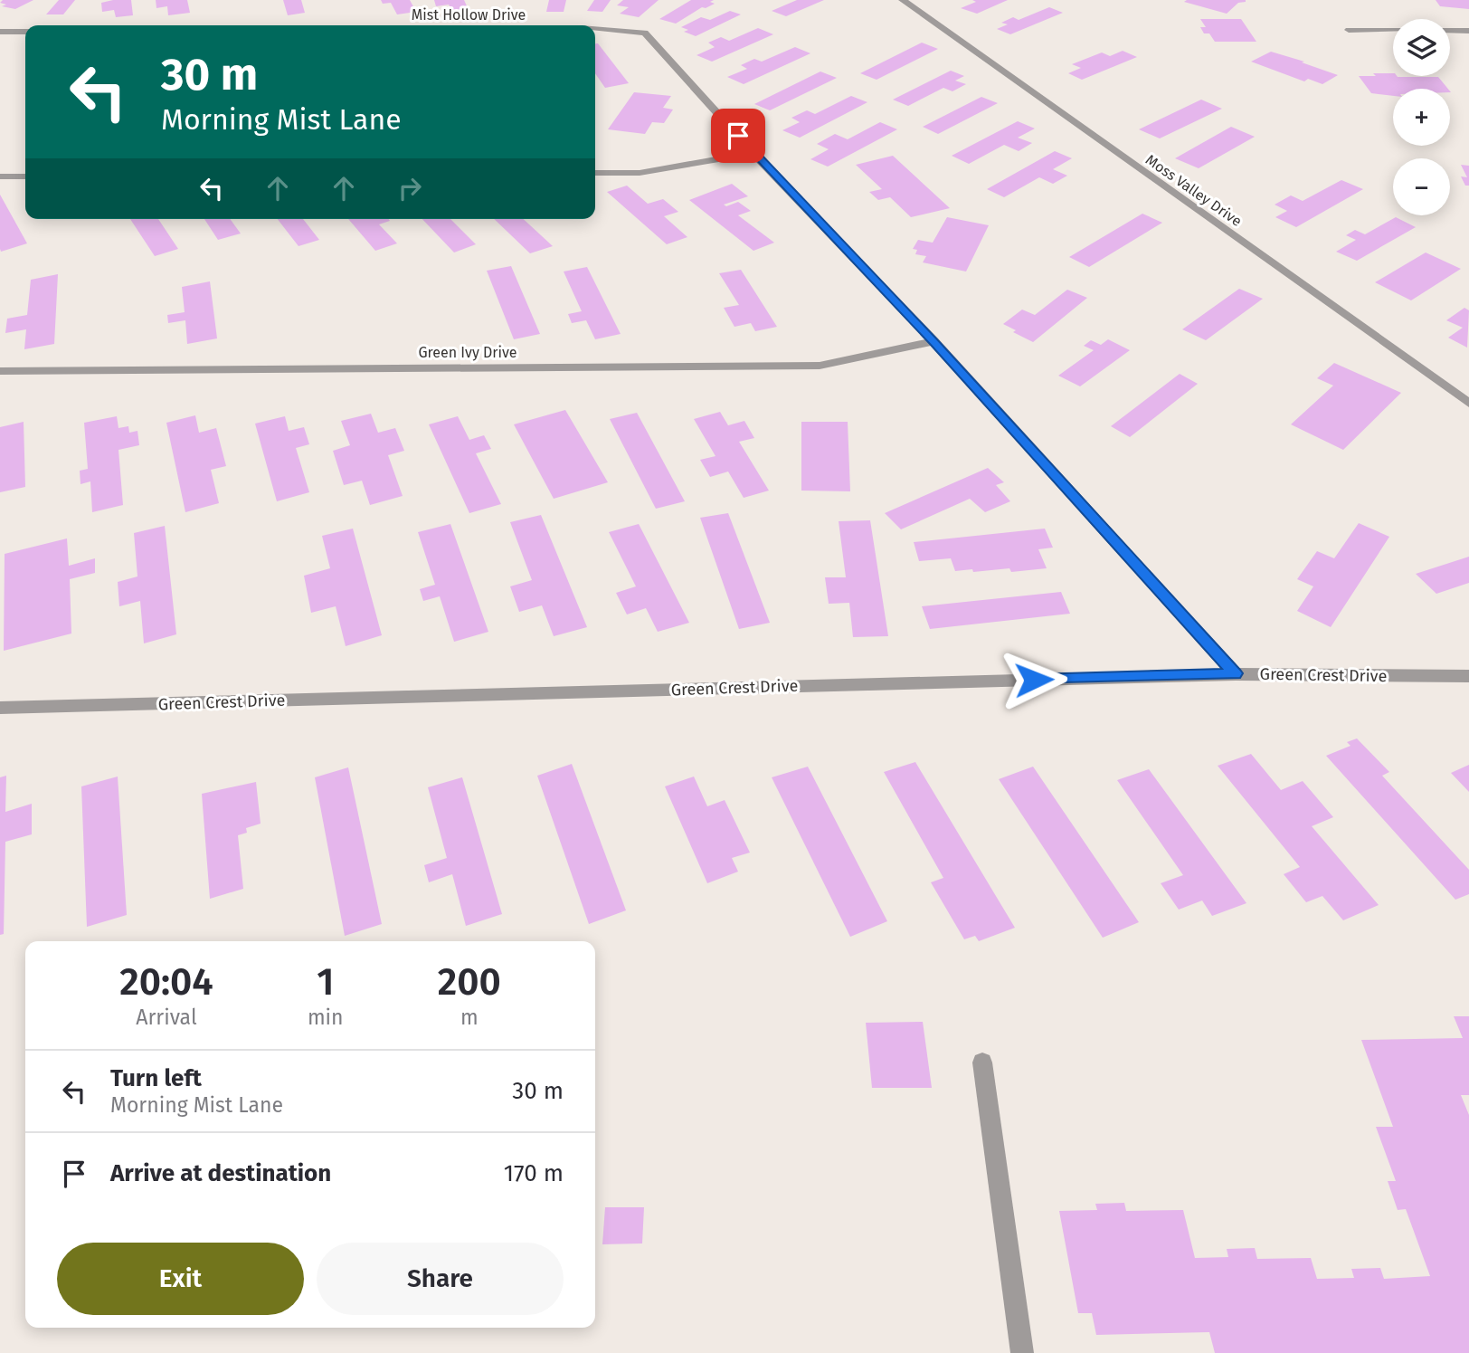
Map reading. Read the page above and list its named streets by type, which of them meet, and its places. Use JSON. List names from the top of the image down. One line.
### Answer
{"streets":{"street":["Mist Hollow Drive","Moss Valley Drive","Green Ivy Drive","Green Crest Drive"]},"page":{"map_buttons":["+","−"],"turn":["30 m","Morning Mist Lane"],"eta":["20:04","Arrival","1","min","200","m"],"list":[{"name":"Turn left","note":"Morning Mist Lane","value":"30 m"},{"name":"Arrive at destination","value":"170 m"}],"buttons":["Exit","Share"]}}
